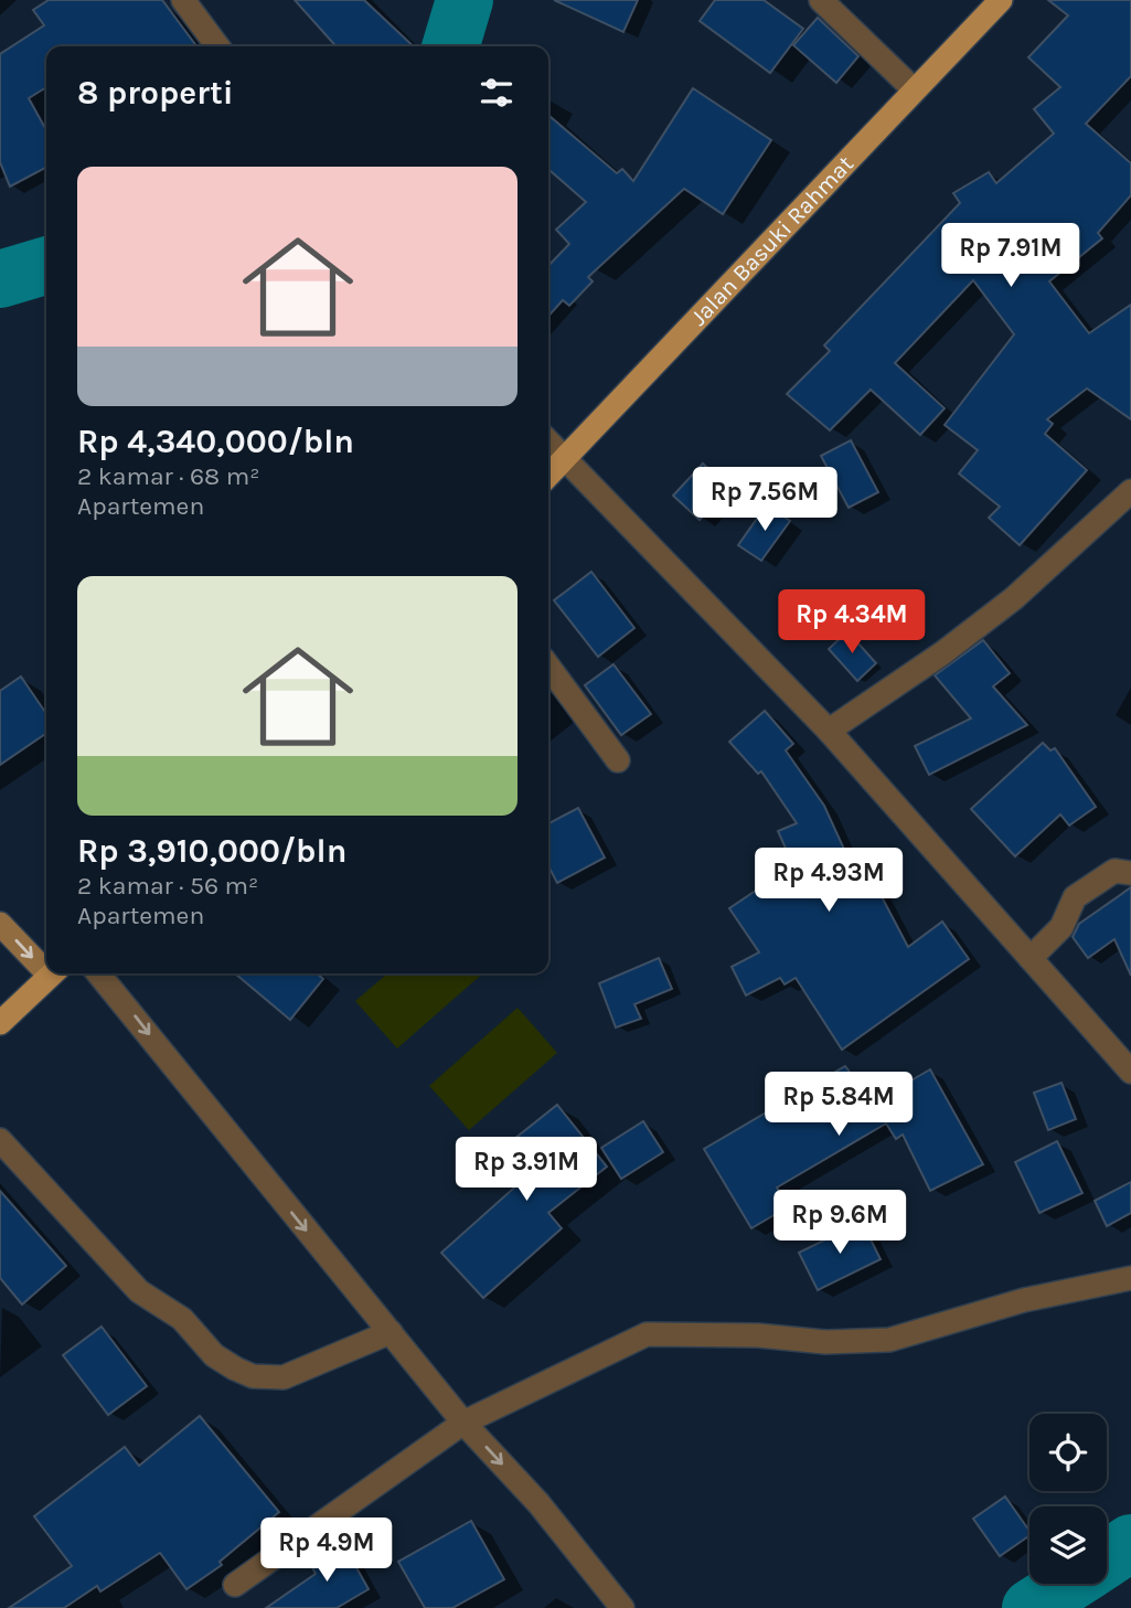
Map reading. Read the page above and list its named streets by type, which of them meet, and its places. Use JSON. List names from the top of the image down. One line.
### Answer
{"streets":{"main road":["Jalan Basuki Rahmat"]},"page":{"heading":"8 properti","list":[{"name":"Rp 4,340,000/bln","note":"2 kamar · 68 m² · Apartemen"},{"name":"Rp 3,910,000/bln","note":"2 kamar · 56 m² · Apartemen"}],"price":["Rp 7.91M","Rp 7.56M","Rp 4.34M","Rp 4.93M","Rp 5.84M","Rp 3.91M","Rp 9.6M","Rp 4.9M"]}}
